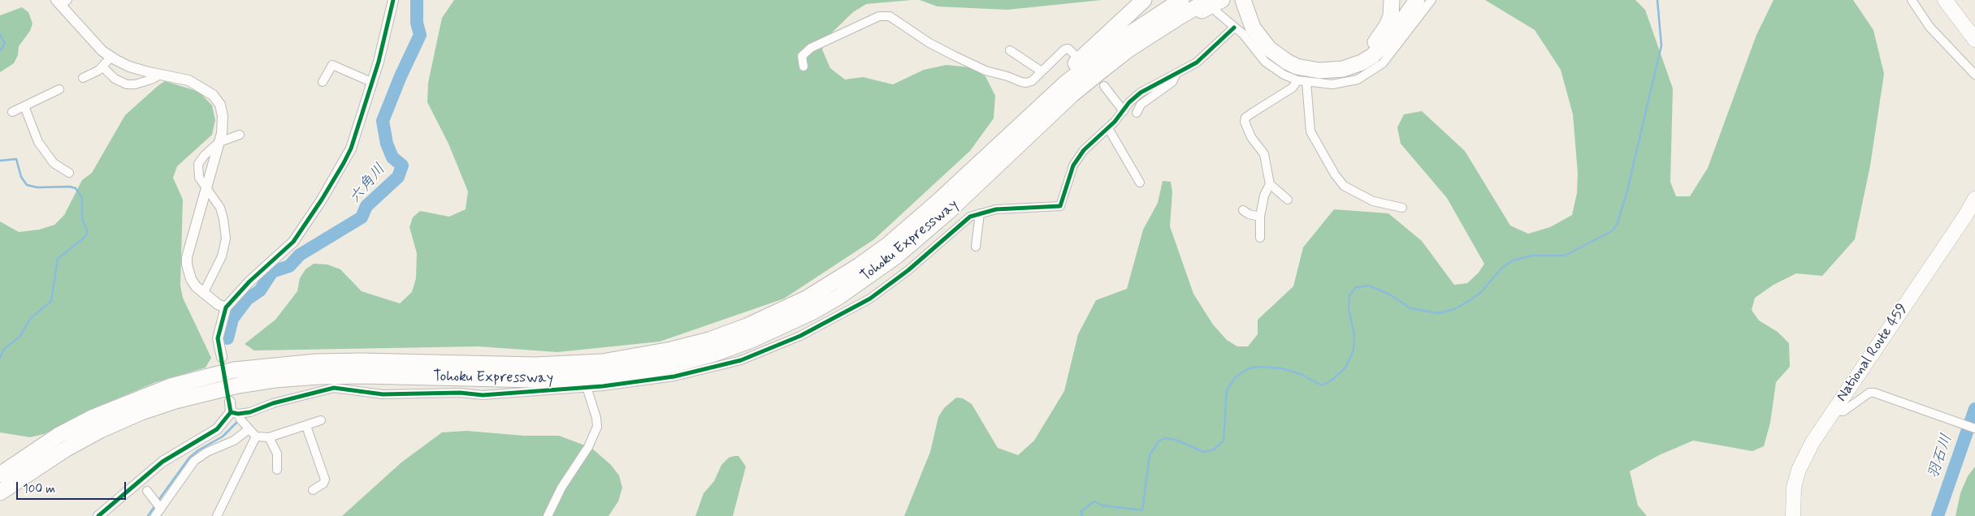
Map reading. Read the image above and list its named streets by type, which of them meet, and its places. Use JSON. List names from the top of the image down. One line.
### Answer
{"streets":{"highway":["Tohoku Expressway","National Route 459"]},"water":["六角川","羽石川"],"scale_bar":"100 m"}
